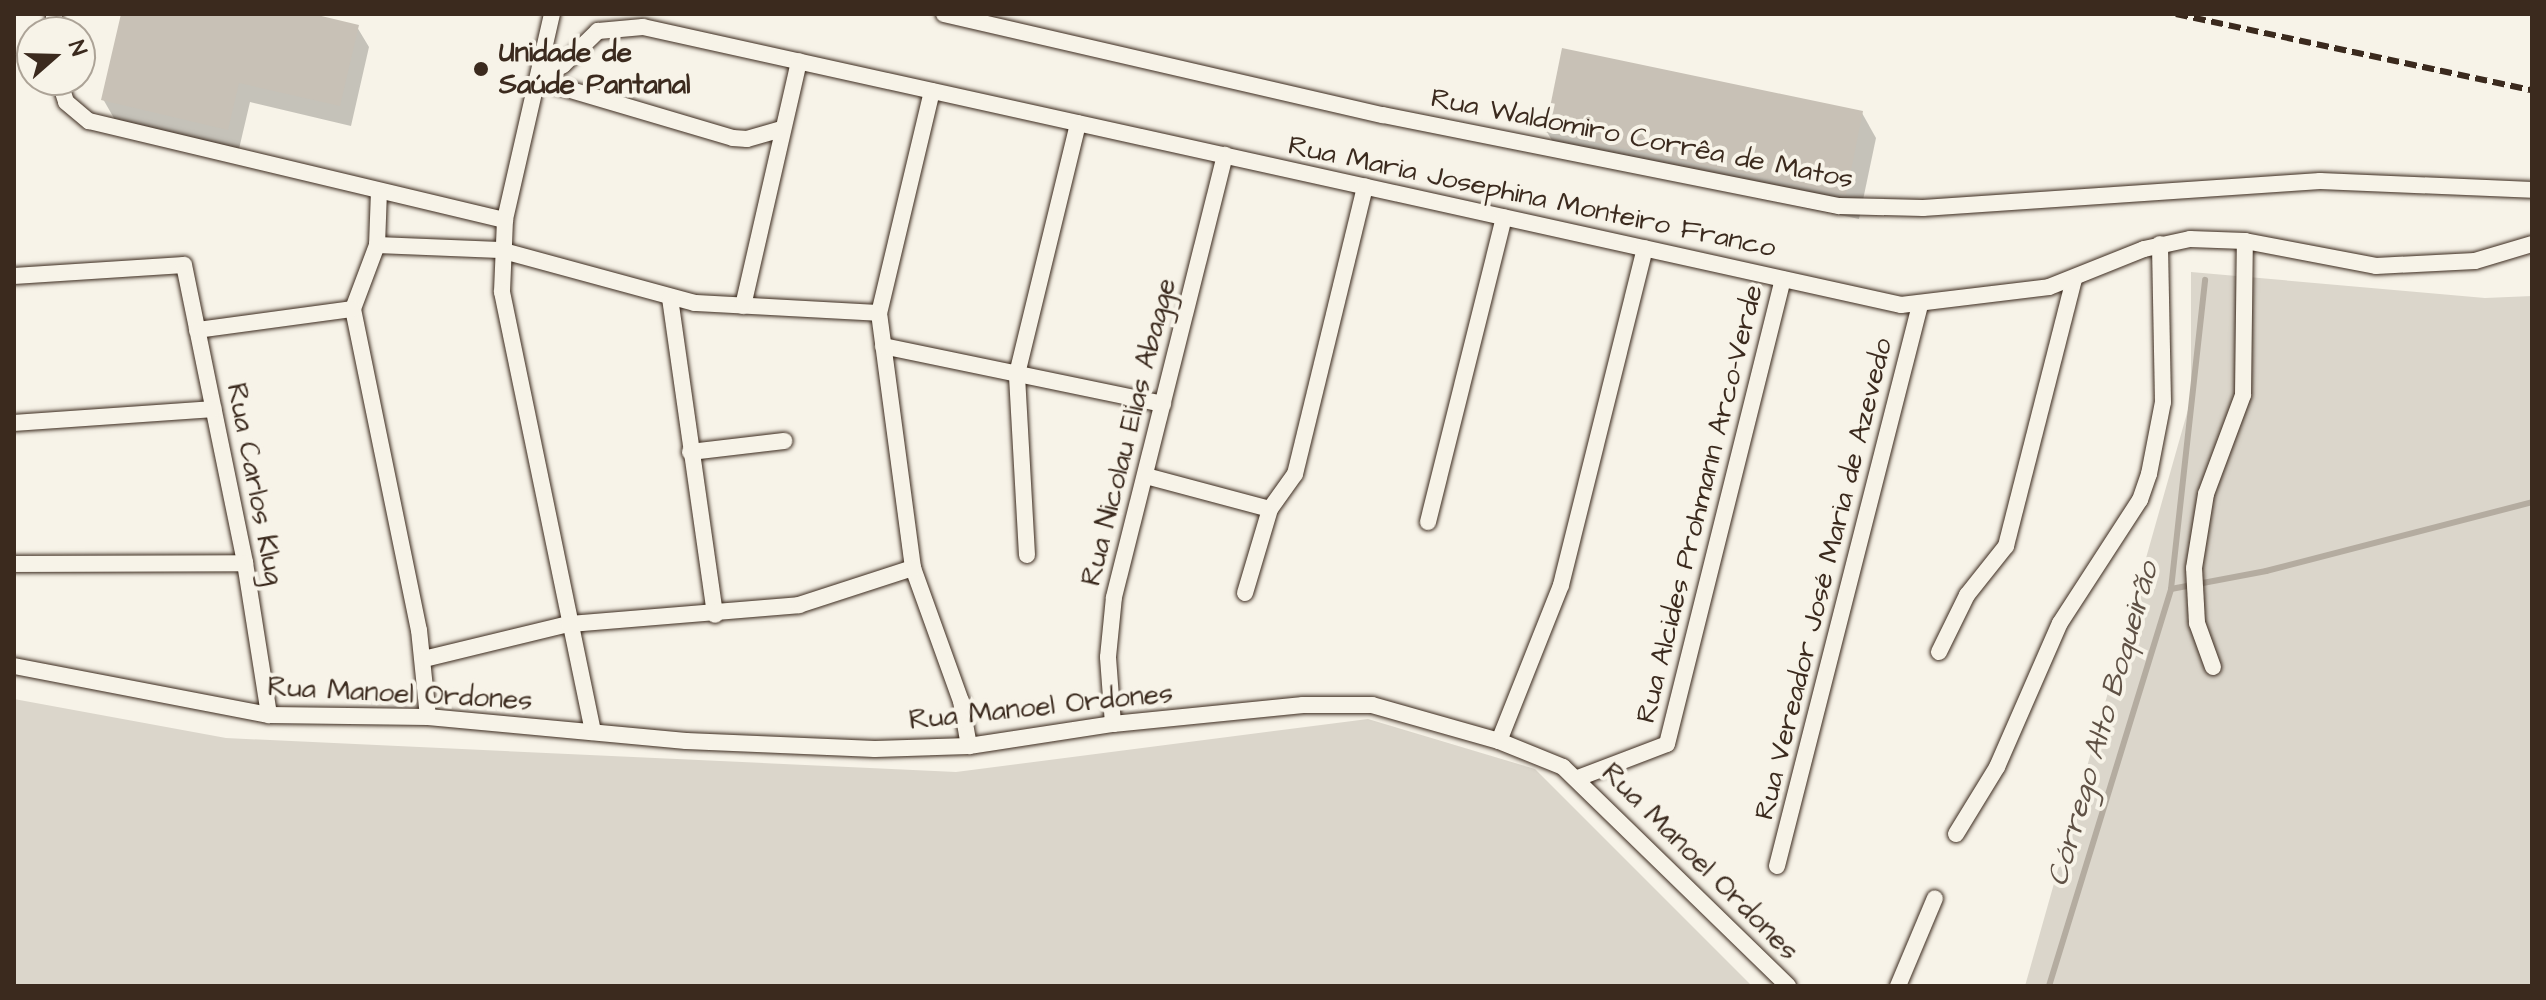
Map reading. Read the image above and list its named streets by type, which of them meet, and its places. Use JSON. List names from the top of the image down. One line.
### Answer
{"streets":{"street":["Rua Waldomiro Corrêa de Matos","Rua Maria Josephina Monteiro Franco","Rua Nicolau Elias Abagge","Rua Carlos Klug","Rua Alcides Prohmann Arco-Verde","Rua Vereador José Maria de Azevedo","Rua Manoel Ordones"]},"crossings":[["Rua Maria Josephina Monteiro Franco","Rua Nicolau Elias Abagge"],["Rua Maria Josephina Monteiro Franco","Rua Alcides Prohmann Arco-Verde"],["Rua Maria Josephina Monteiro Franco","Rua Vereador José Maria de Azevedo"],["Rua Nicolau Elias Abagge","Rua Manoel Ordones"],["Rua Carlos Klug","Rua Manoel Ordones"],["Rua Alcides Prohmann Arco-Verde","Rua Manoel Ordones"]],"water":["Córrego Alto Boqueirão"],"places":["Unidade de Saúde Pantanal"],"north":"right"}
